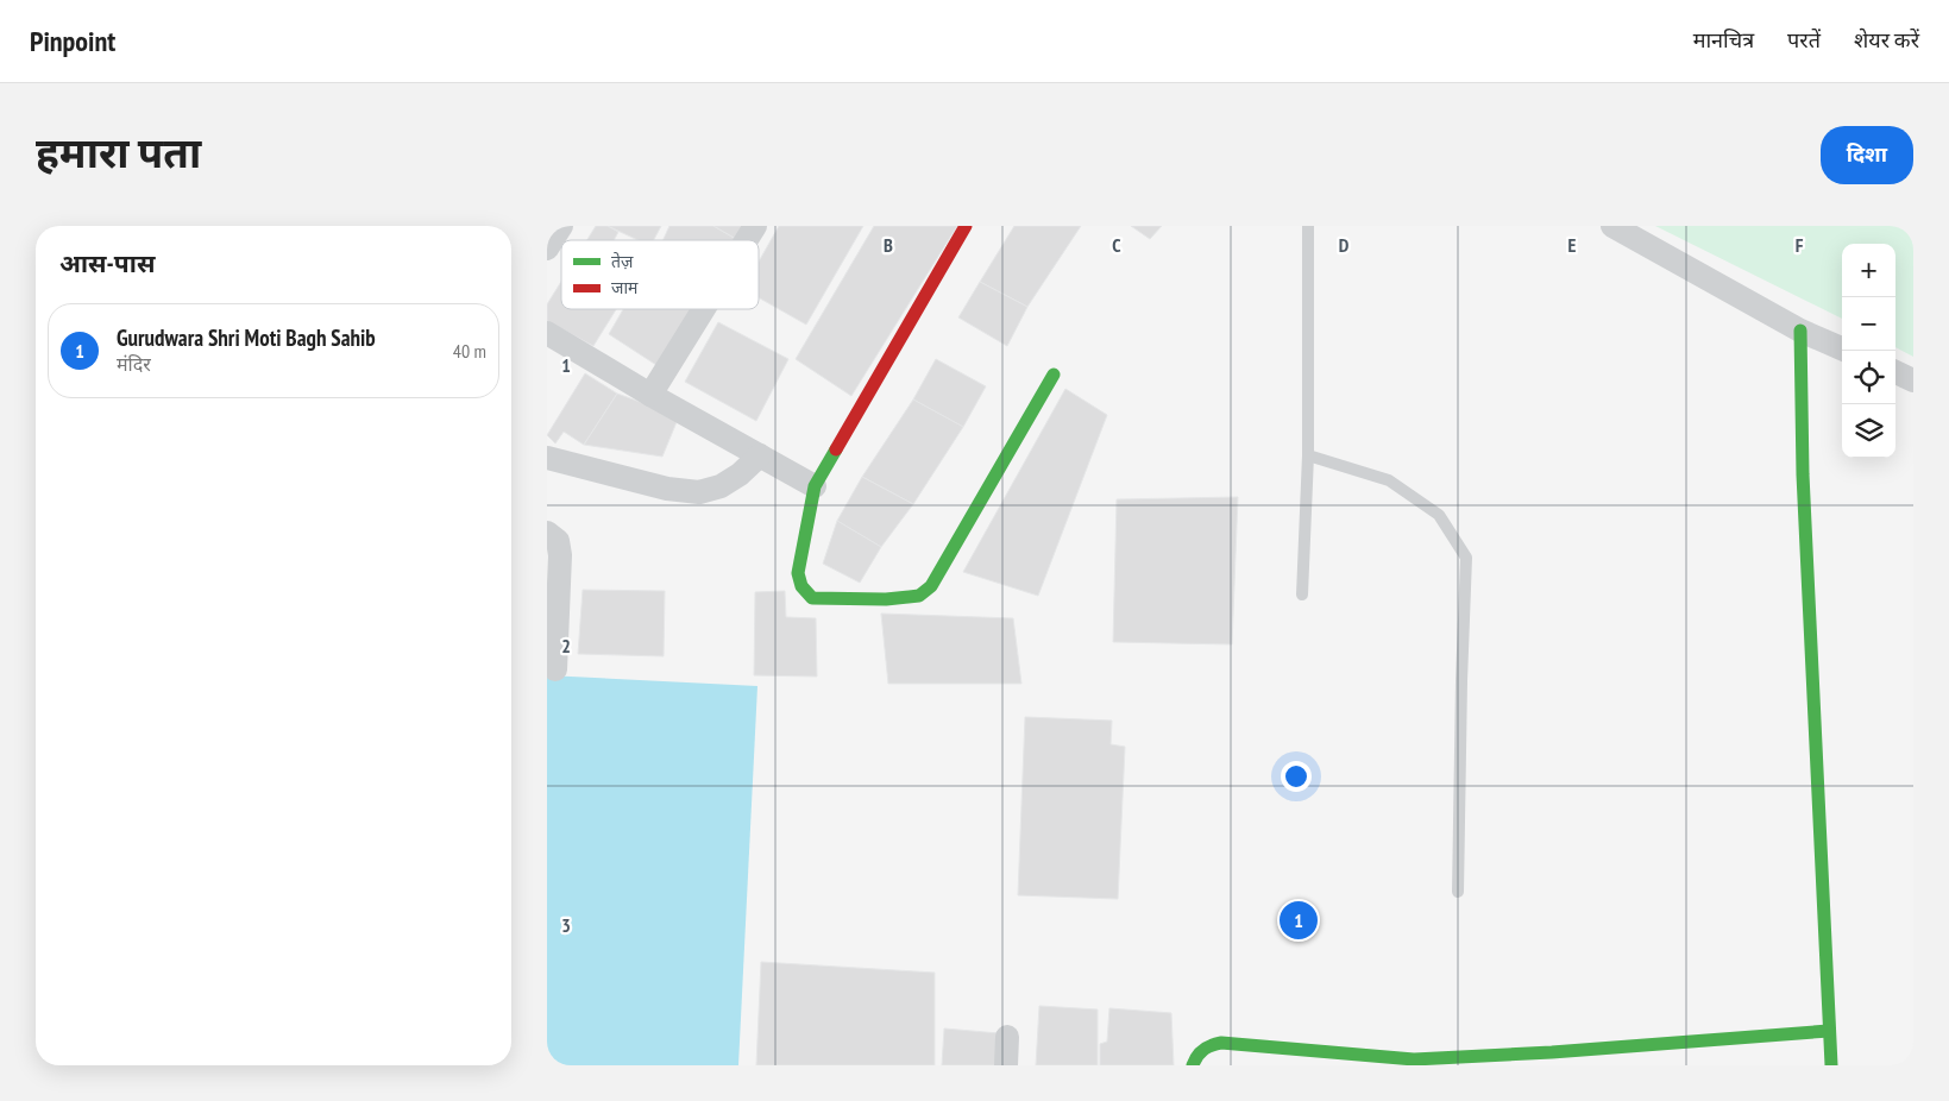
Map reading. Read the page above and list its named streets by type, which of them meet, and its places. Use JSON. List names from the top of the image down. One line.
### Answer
{"legend":["तेज़","जाम"],"page":{"header":"Pinpoint","nav":["मानचित्र","परतें","शेयर करें"],"title":"हमारा पता","buttons":"दिशा","heading":"आस-पास","map_buttons":["+","−"],"list":[{"mark":"1","name":"Gurudwara Shri Moti Bagh Sahib","note":"मंदिर","value":"40 m"}],"pins":"1"},"grid":{"columns":["B","C","D","E","F"],"rows":["1","2","3"]}}
